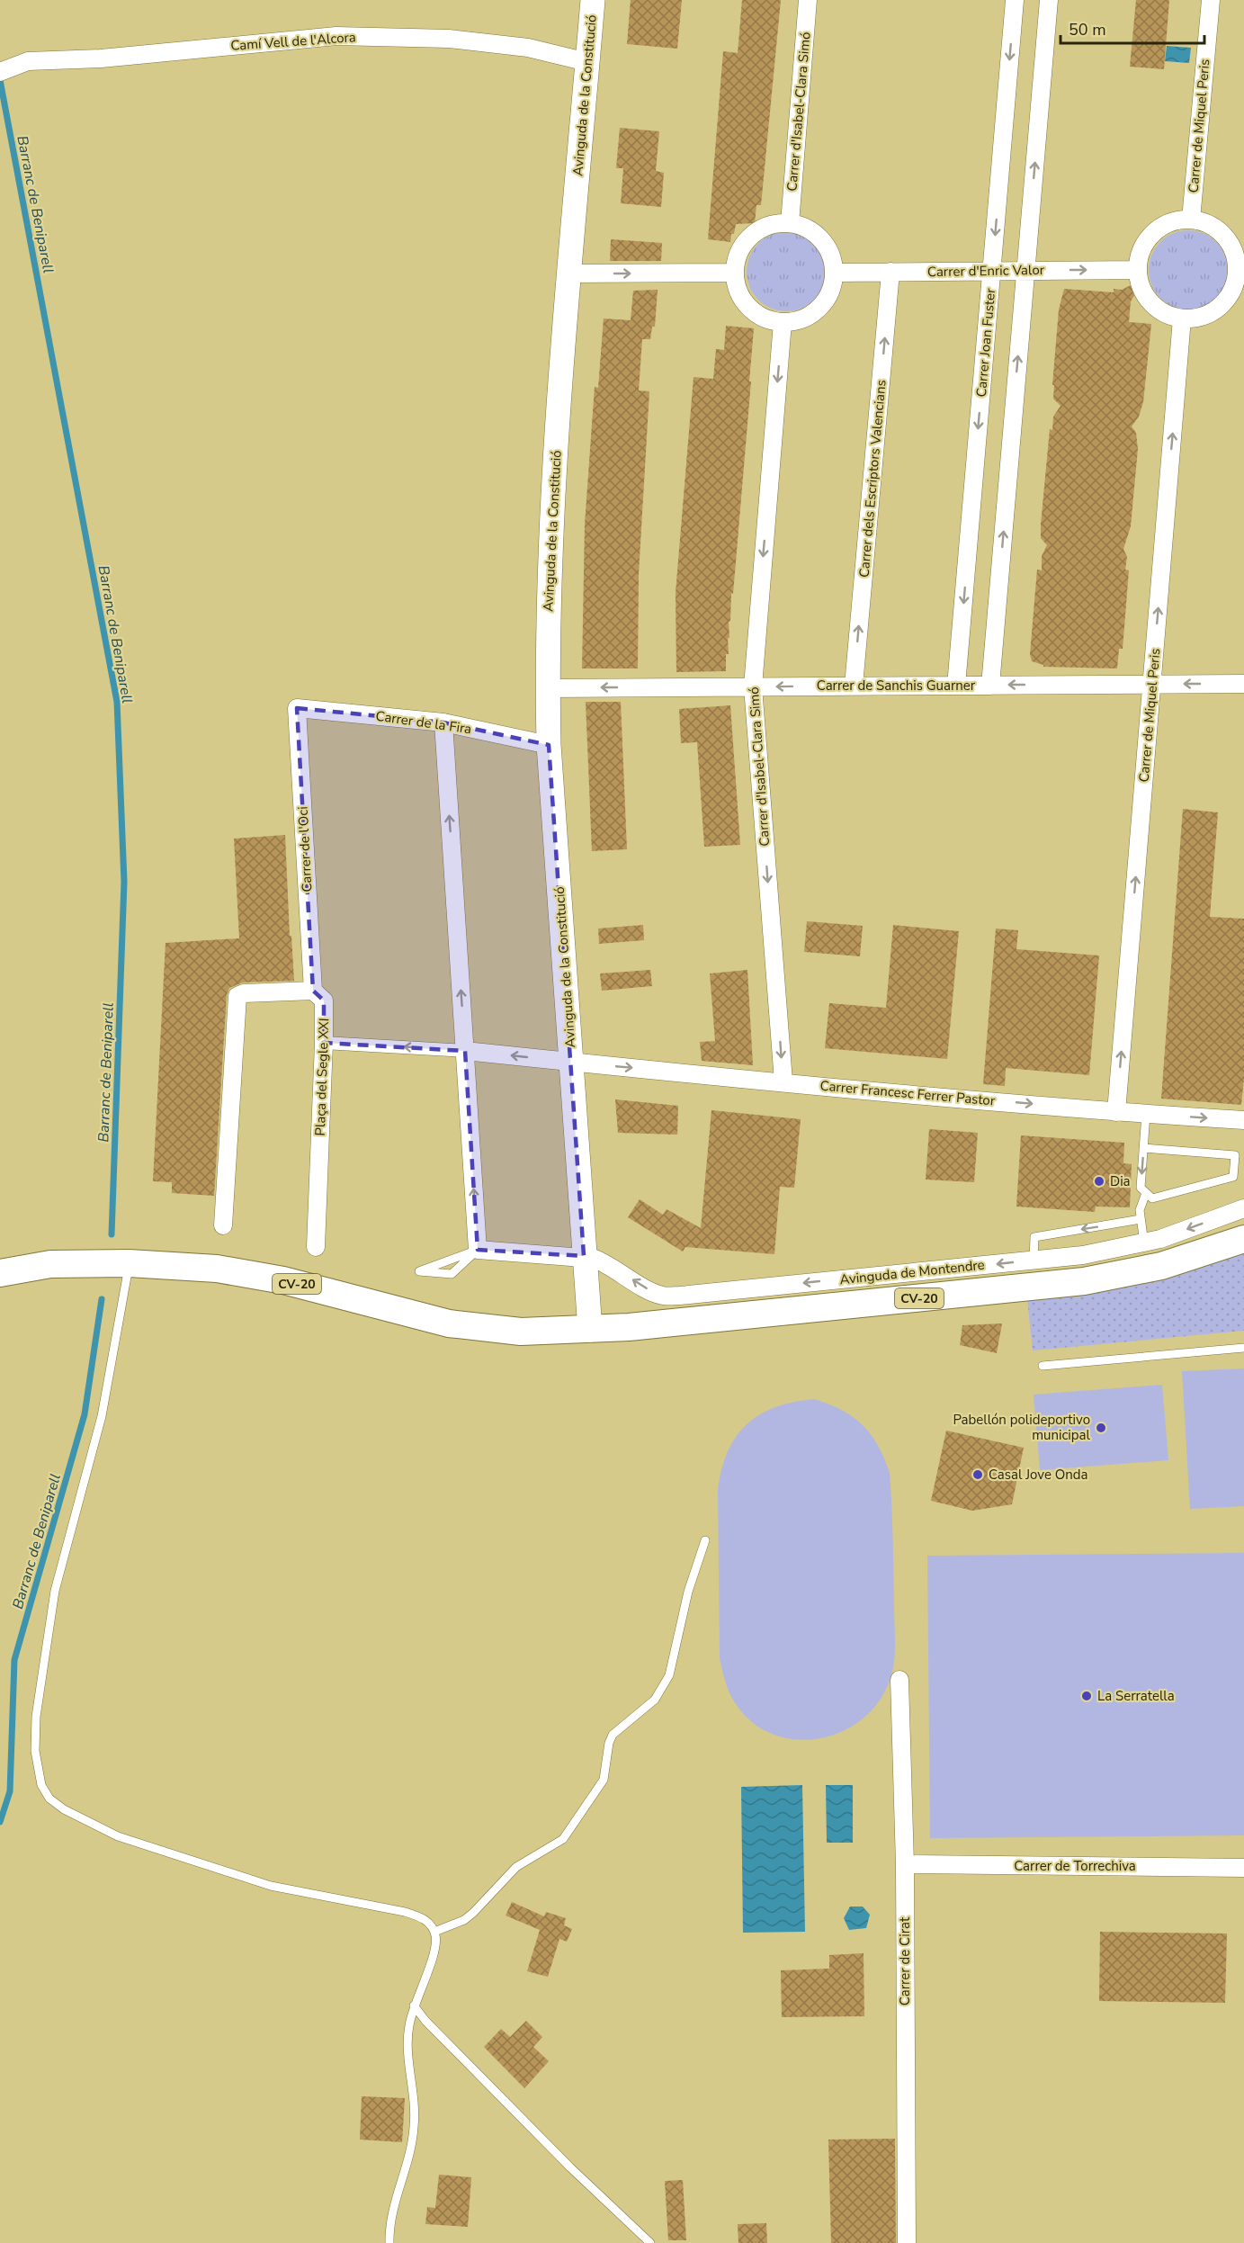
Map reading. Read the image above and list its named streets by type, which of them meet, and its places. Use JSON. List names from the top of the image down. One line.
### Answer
{"streets":{"main road":["Avinguda de la Constitució","Avinguda de Montendre","CV-20"],"street":["Camí Vell de l'Alcora","Carrer d'Isabel-Clara Simó","Carrer de Miquel Peris","Carrer d'Enric Valor","Carrer Joan Fuster","Carrer dels Escriptors Valencians","Carrer de Sanchis Guarner","Carrer de la Fira","Carrer de l'Oci","Plaça del Segle XXI","Carrer Francesc Ferrer Pastor","Carrer de Torrechiva","Carrer de Cirat"]},"crossings":[["Camí Vell de l'Alcora","Avinguda de la Constitució"],["Avinguda de la Constitució","Carrer de Sanchis Guarner"],["Avinguda de la Constitució","Carrer de la Fira"],["Avinguda de la Constitució","Carrer Francesc Ferrer Pastor"],["Avinguda de la Constitució","Avinguda de Montendre"],["Avinguda de la Constitució","CV-20"],["Carrer d'Isabel-Clara Simó","Carrer d'Enric Valor"],["Carrer d'Isabel-Clara Simó","Carrer de Sanchis Guarner"],["Carrer d'Isabel-Clara Simó","Carrer Francesc Ferrer Pastor"],["Carrer de Miquel Peris","Carrer d'Enric Valor"],["Carrer de Miquel Peris","Carrer de Sanchis Guarner"],["Carrer de Miquel Peris","Carrer Francesc Ferrer Pastor"],["Carrer d'Enric Valor","Carrer Joan Fuster"],["Carrer d'Enric Valor","Carrer dels Escriptors Valencians"],["Carrer Joan Fuster","Carrer de Sanchis Guarner"],["Carrer dels Escriptors Valencians","Carrer de Sanchis Guarner"],["Carrer de la Fira","Carrer de l'Oci"],["Carrer de l'Oci","Plaça del Segle XXI"],["Avinguda de Montendre","CV-20"],["Carrer de Torrechiva","Carrer de Cirat"]],"one_way":["Carrer d'Isabel-Clara Simó","Carrer de Miquel Peris","Carrer d'Enric Valor","Carrer de Sanchis Guarner","Carrer Francesc Ferrer Pastor","Avinguda de Montendre"],"water":["Barranc de Beniparell"],"places":["Dia","Pabellón polideportivo municipal","Casal Jove Onda","La Serratella"],"scale_bar":"50 m"}
